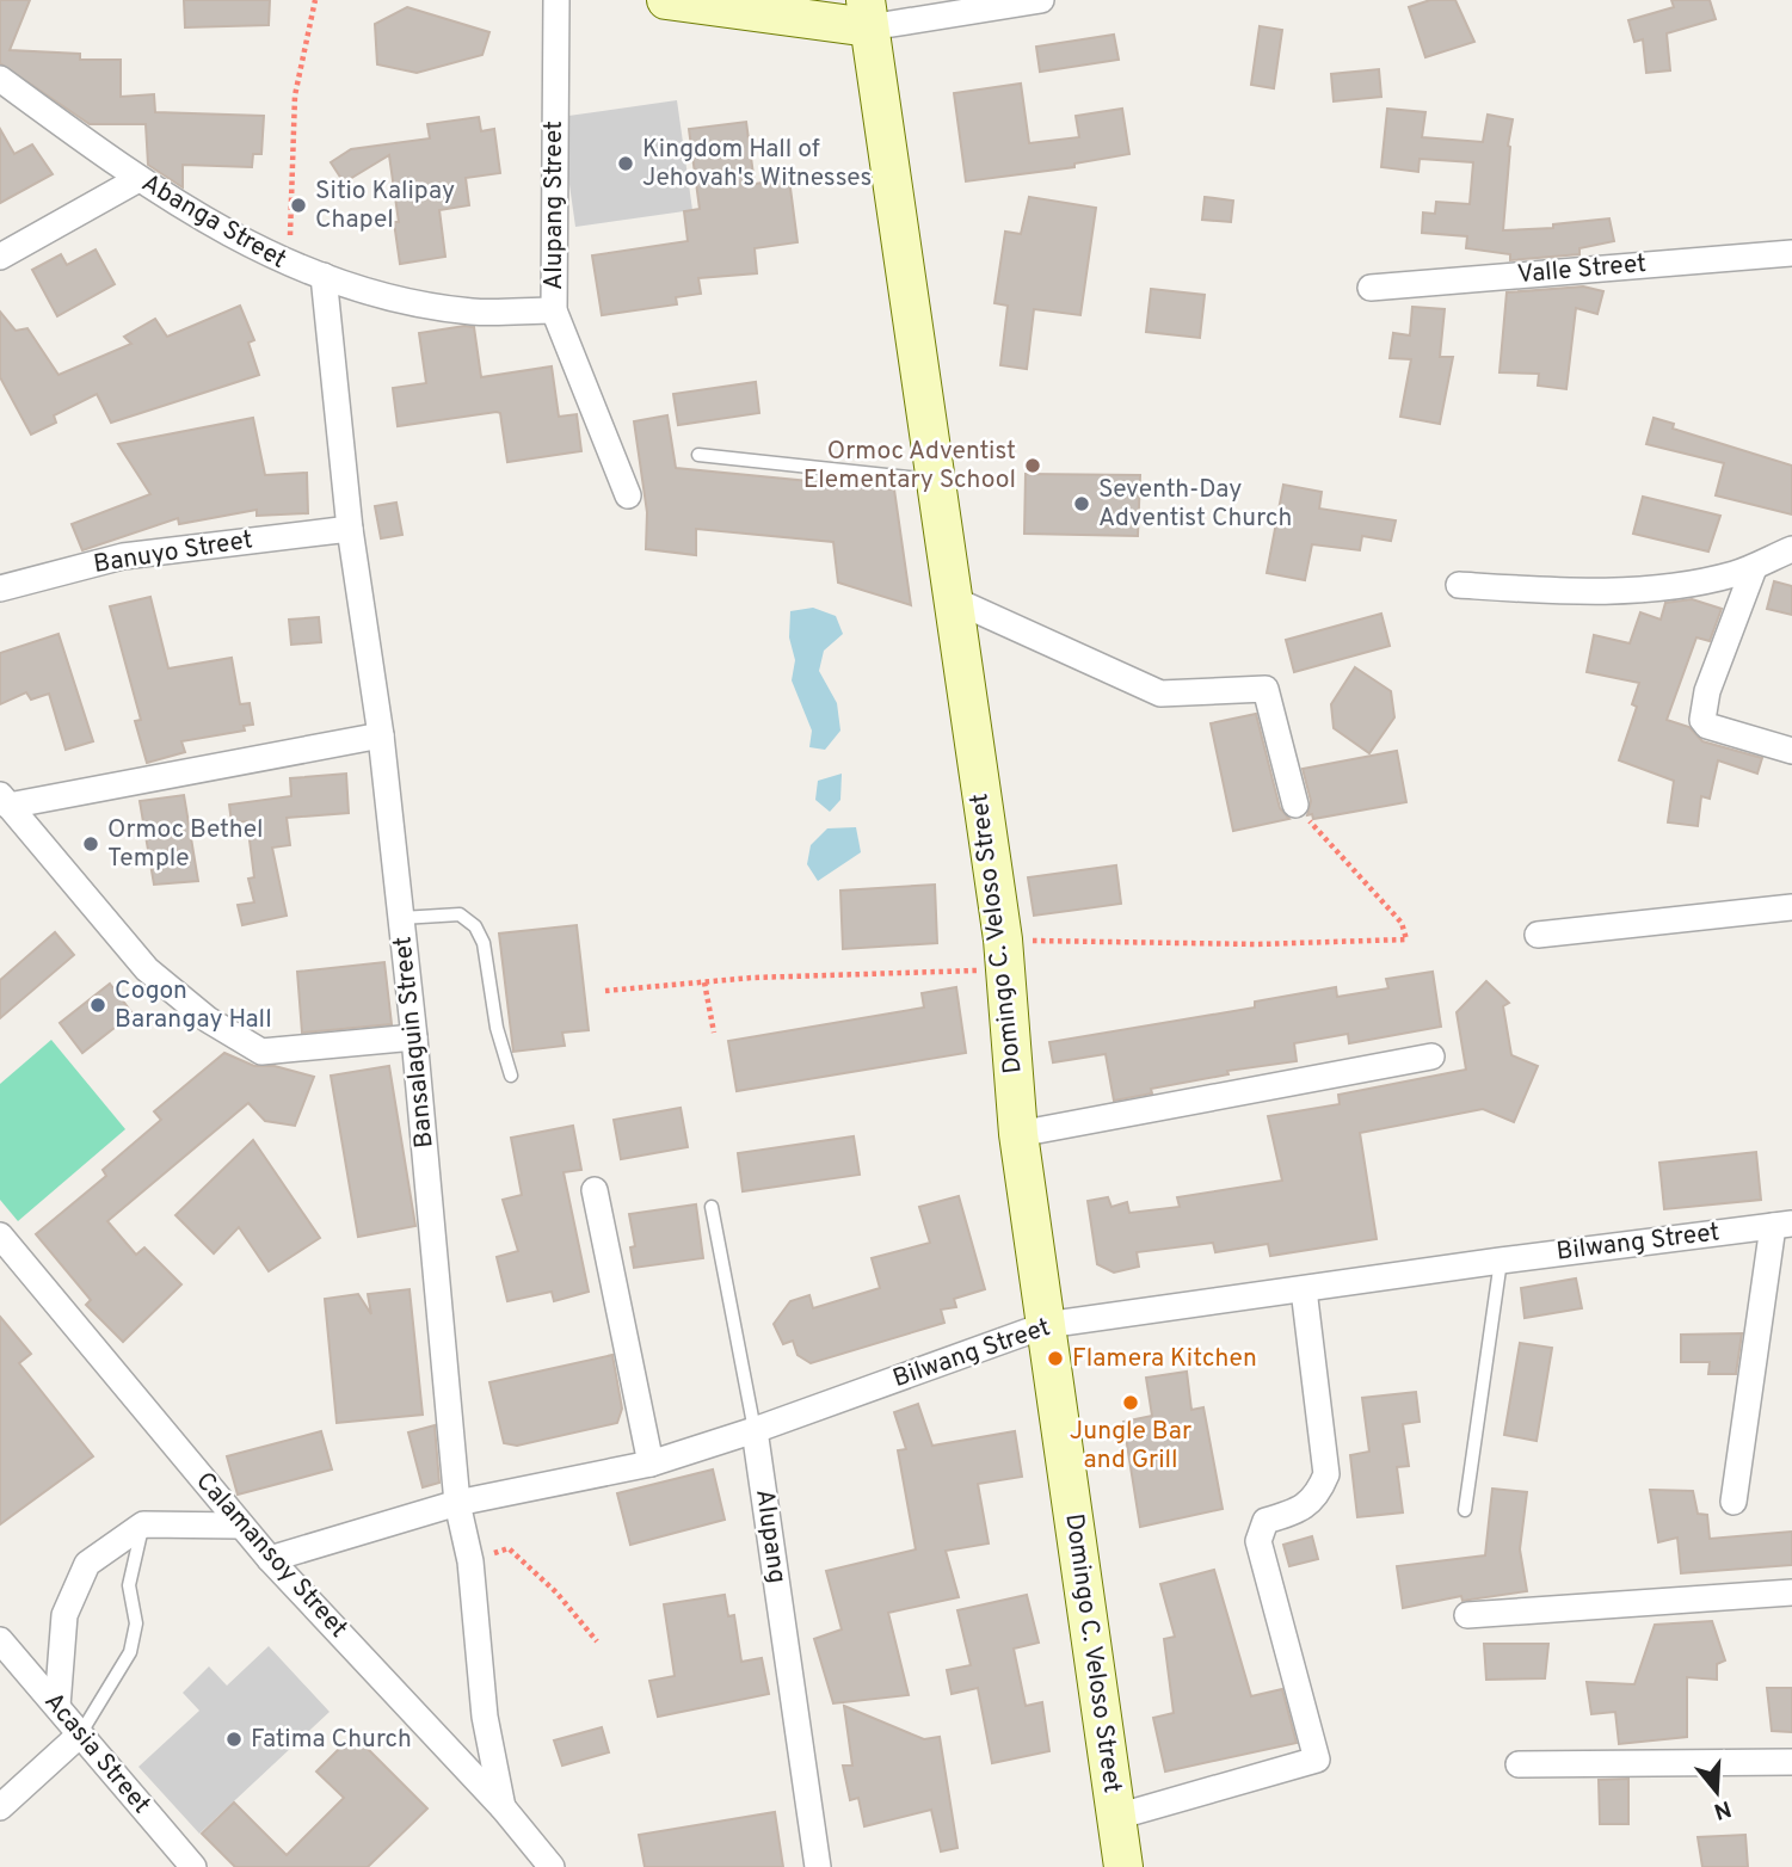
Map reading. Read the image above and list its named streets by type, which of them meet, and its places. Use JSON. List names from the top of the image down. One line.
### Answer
{"streets":{"main road":["Domingo C. Veloso Street"],"street":["Alupang Street","Abanga Street","Valle Street","Banuyo Street","Bansalaguin Street","Bilwang Street","Alupang","Calamansoy Street","Acasia Street"]},"crossings":[["Alupang Street","Abanga Street"],["Abanga Street","Bansalaguin Street"],["Banuyo Street","Bansalaguin Street"],["Domingo C. Veloso Street","Bilwang Street"],["Bansalaguin Street","Bilwang Street"],["Bansalaguin Street","Calamansoy Street"],["Bilwang Street","Alupang"],["Bilwang Street","Calamansoy Street"]],"places":["Kingdom Hall of Jehovah's Witnesses","Sitio Kalipay Chapel","Ormoc Adventist Elementary School","Seventh-Day Adventist Church","Ormoc Bethel Temple","Cogon Barangay Hall","Flamera Kitchen","Jungle Bar and Grill","Fatima Church"],"north":"bottom"}
